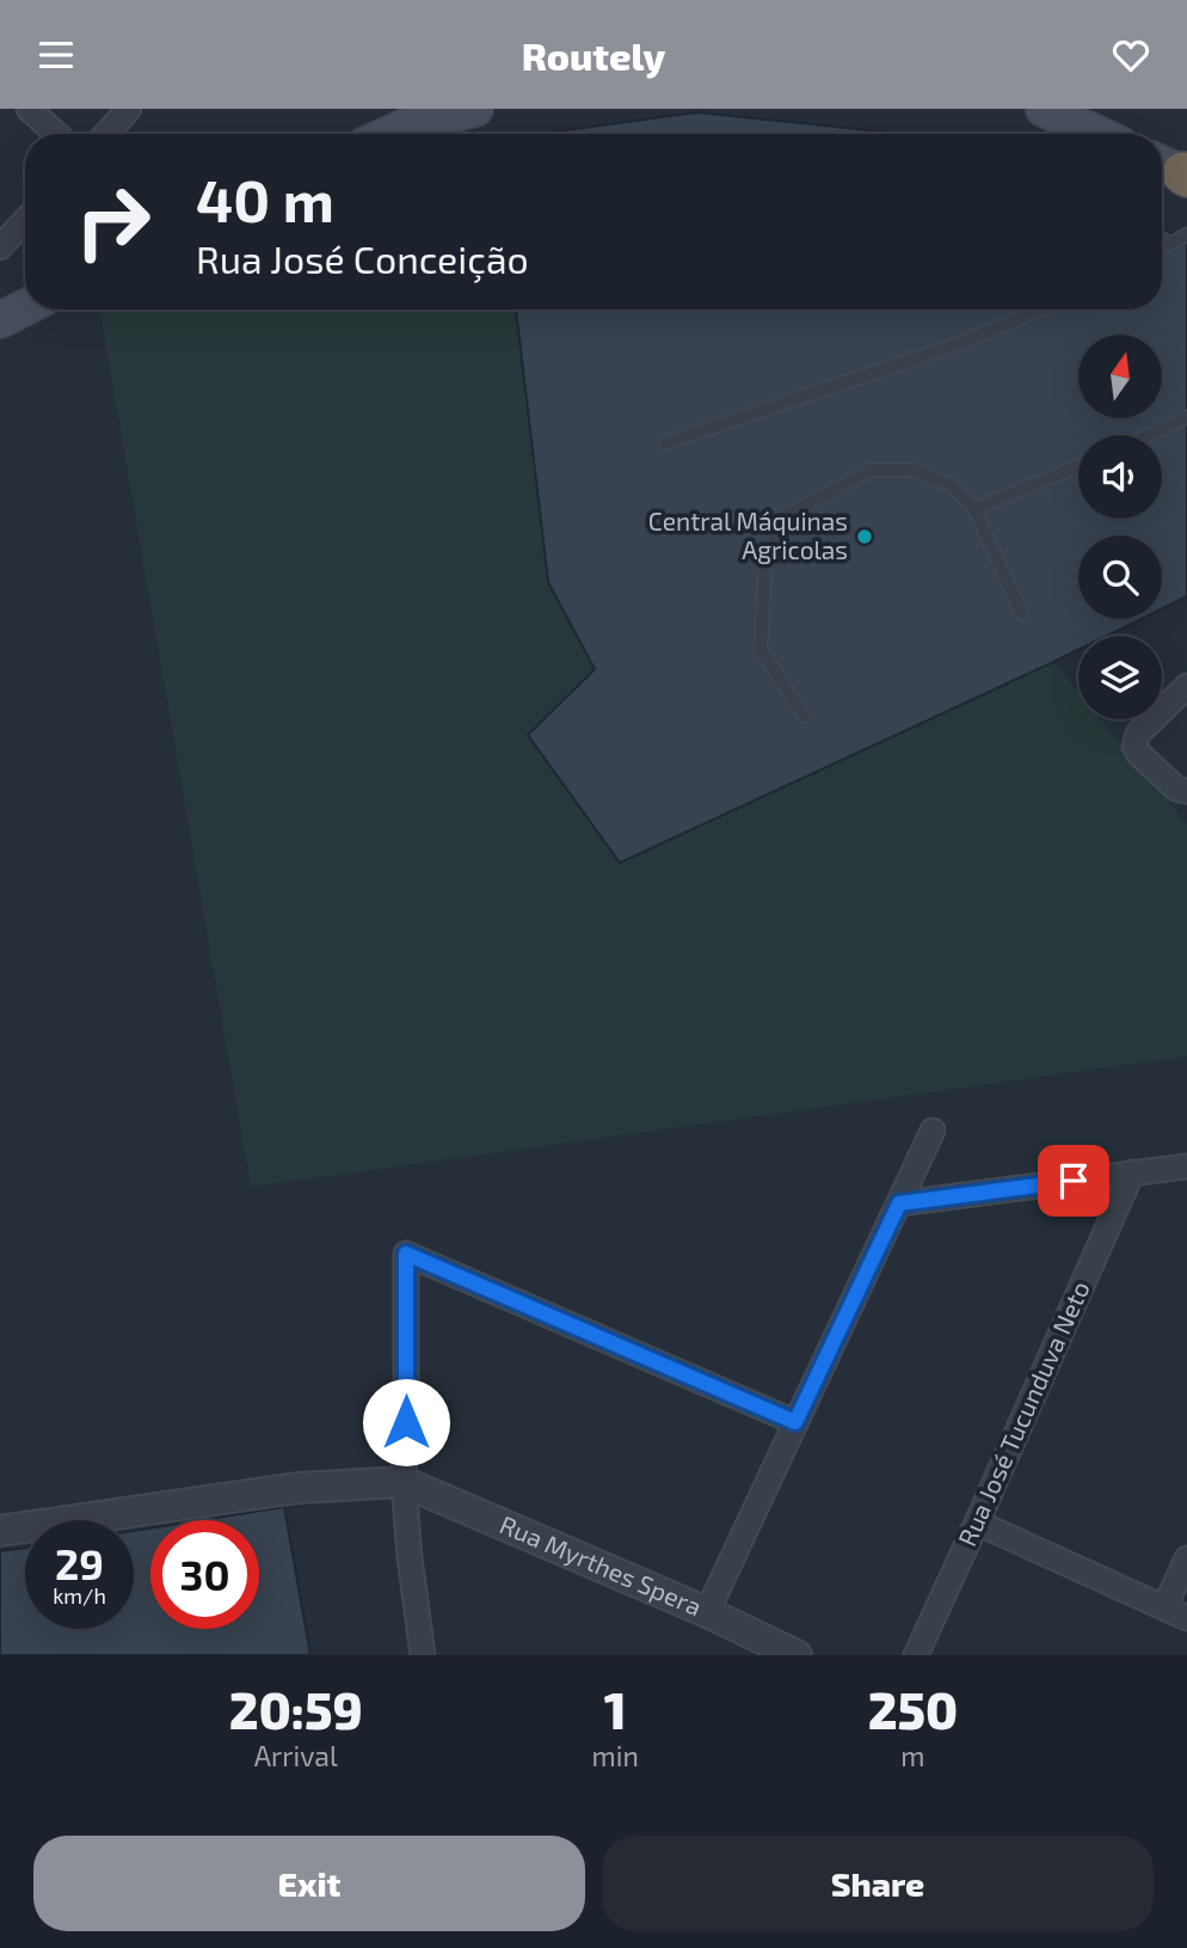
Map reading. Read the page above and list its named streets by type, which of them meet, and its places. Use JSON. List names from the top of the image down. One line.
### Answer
{"streets":{"street":["Rua José Tucunduva Neto","Rua Myrthes Spera"]},"places":["Central Máquinas Agricolas"],"north":"top","page":{"header":"Routely","turn":["40 m","Rua José Conceição"],"speed":"29 km/h","limit":"30","eta":["20:59","Arrival","1","min","250","m"],"buttons":["Exit","Share"]}}
